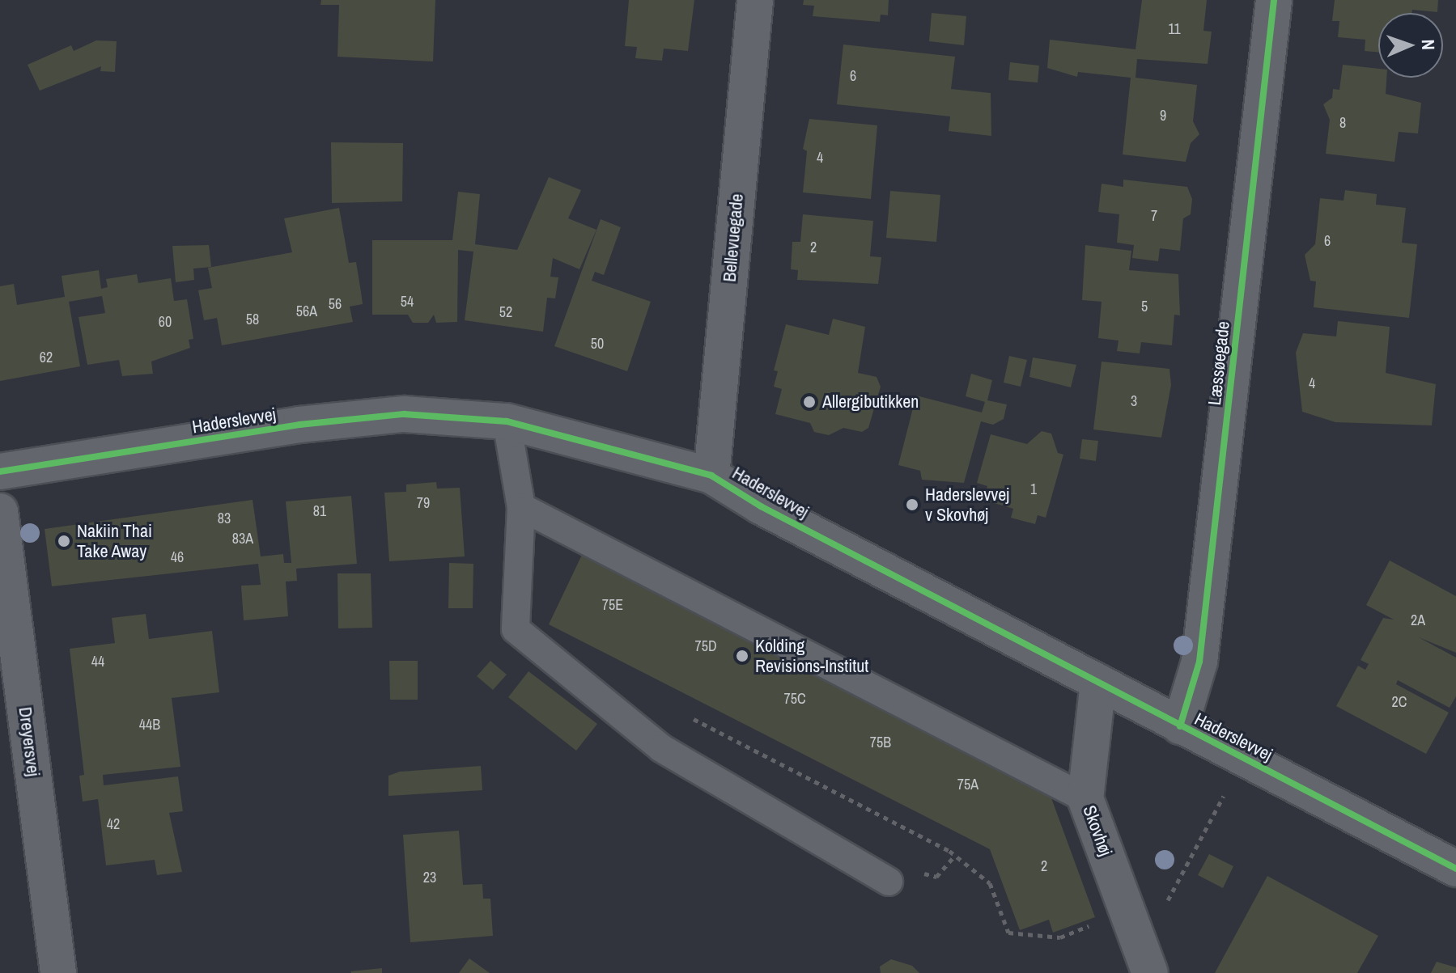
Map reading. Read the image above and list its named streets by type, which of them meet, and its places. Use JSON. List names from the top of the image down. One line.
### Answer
{"streets":{"street":["Bellevuegade","Læssøegade","Haderslevvej","Dreyersvej","Skovhøj"]},"crossings":[["Bellevuegade","Haderslevvej"],["Læssøegade","Haderslevvej"],["Haderslevvej","Skovhøj"]],"places":["Allergibutikken","Haderslevvej v Skovhøj","Nakiin Thai Take Away","Kolding Revisions-Institut"],"house_numbers":["11","6","9","8","4","7","6","2","54","56","5","56A","52","58","60","50","62","4","3","1","79","81","83","83A","46","75E","2A","75D","44","75C","2C","44B","75B","75A","42","2","23"],"north":"right"}
